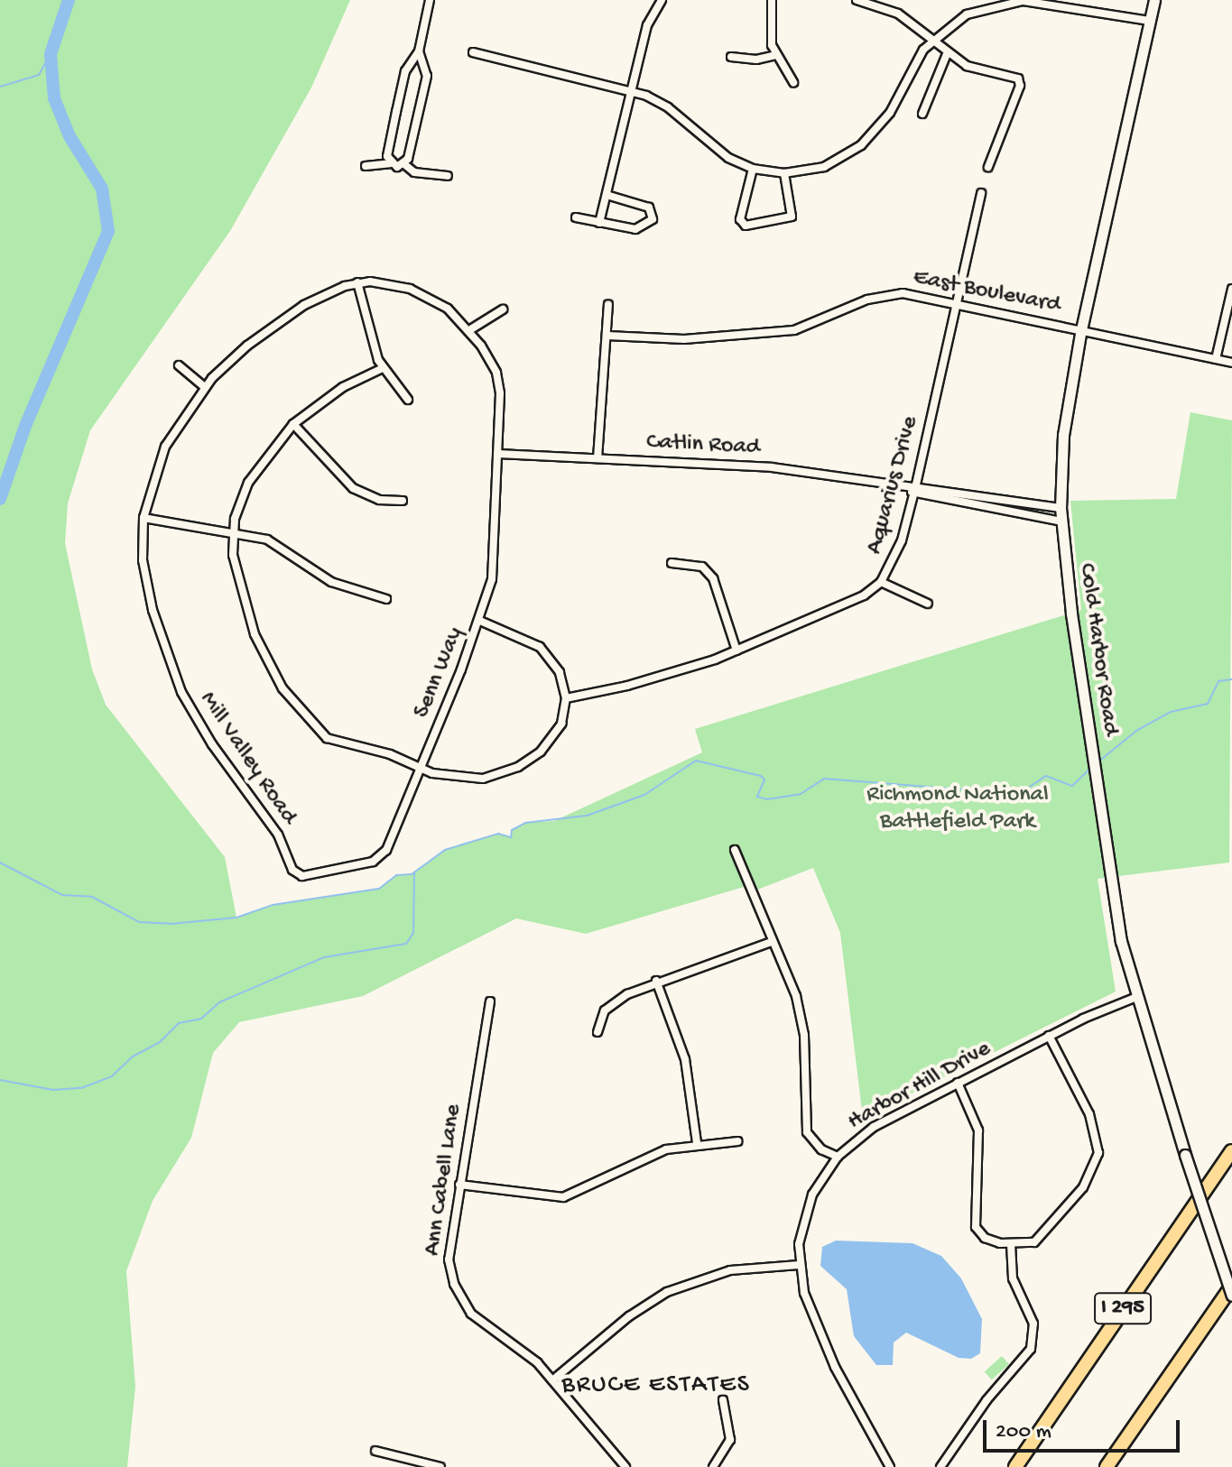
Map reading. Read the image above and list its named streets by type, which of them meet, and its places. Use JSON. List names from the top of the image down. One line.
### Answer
{"streets":{"highway":["I 295"],"main road":["Cold Harbor Road"],"street":["East Boulevard","Catlin Road","Aquarius Drive","Senn Way","Mill Valley Road","Harbor Hill Drive","Ann Cabell Lane"]},"crossings":[["East Boulevard","Aquarius Drive"],["East Boulevard","Cold Harbor Road"],["Catlin Road","Aquarius Drive"],["Catlin Road","Cold Harbor Road"],["Catlin Road","Senn Way"],["Catlin Road","Mill Valley Road"],["Cold Harbor Road","Harbor Hill Drive"],["Senn Way","Mill Valley Road"]],"districts":["BRUCE ESTATES"],"parks":["Richmond National Battlefield Park"],"scale_bar":"200 m"}
